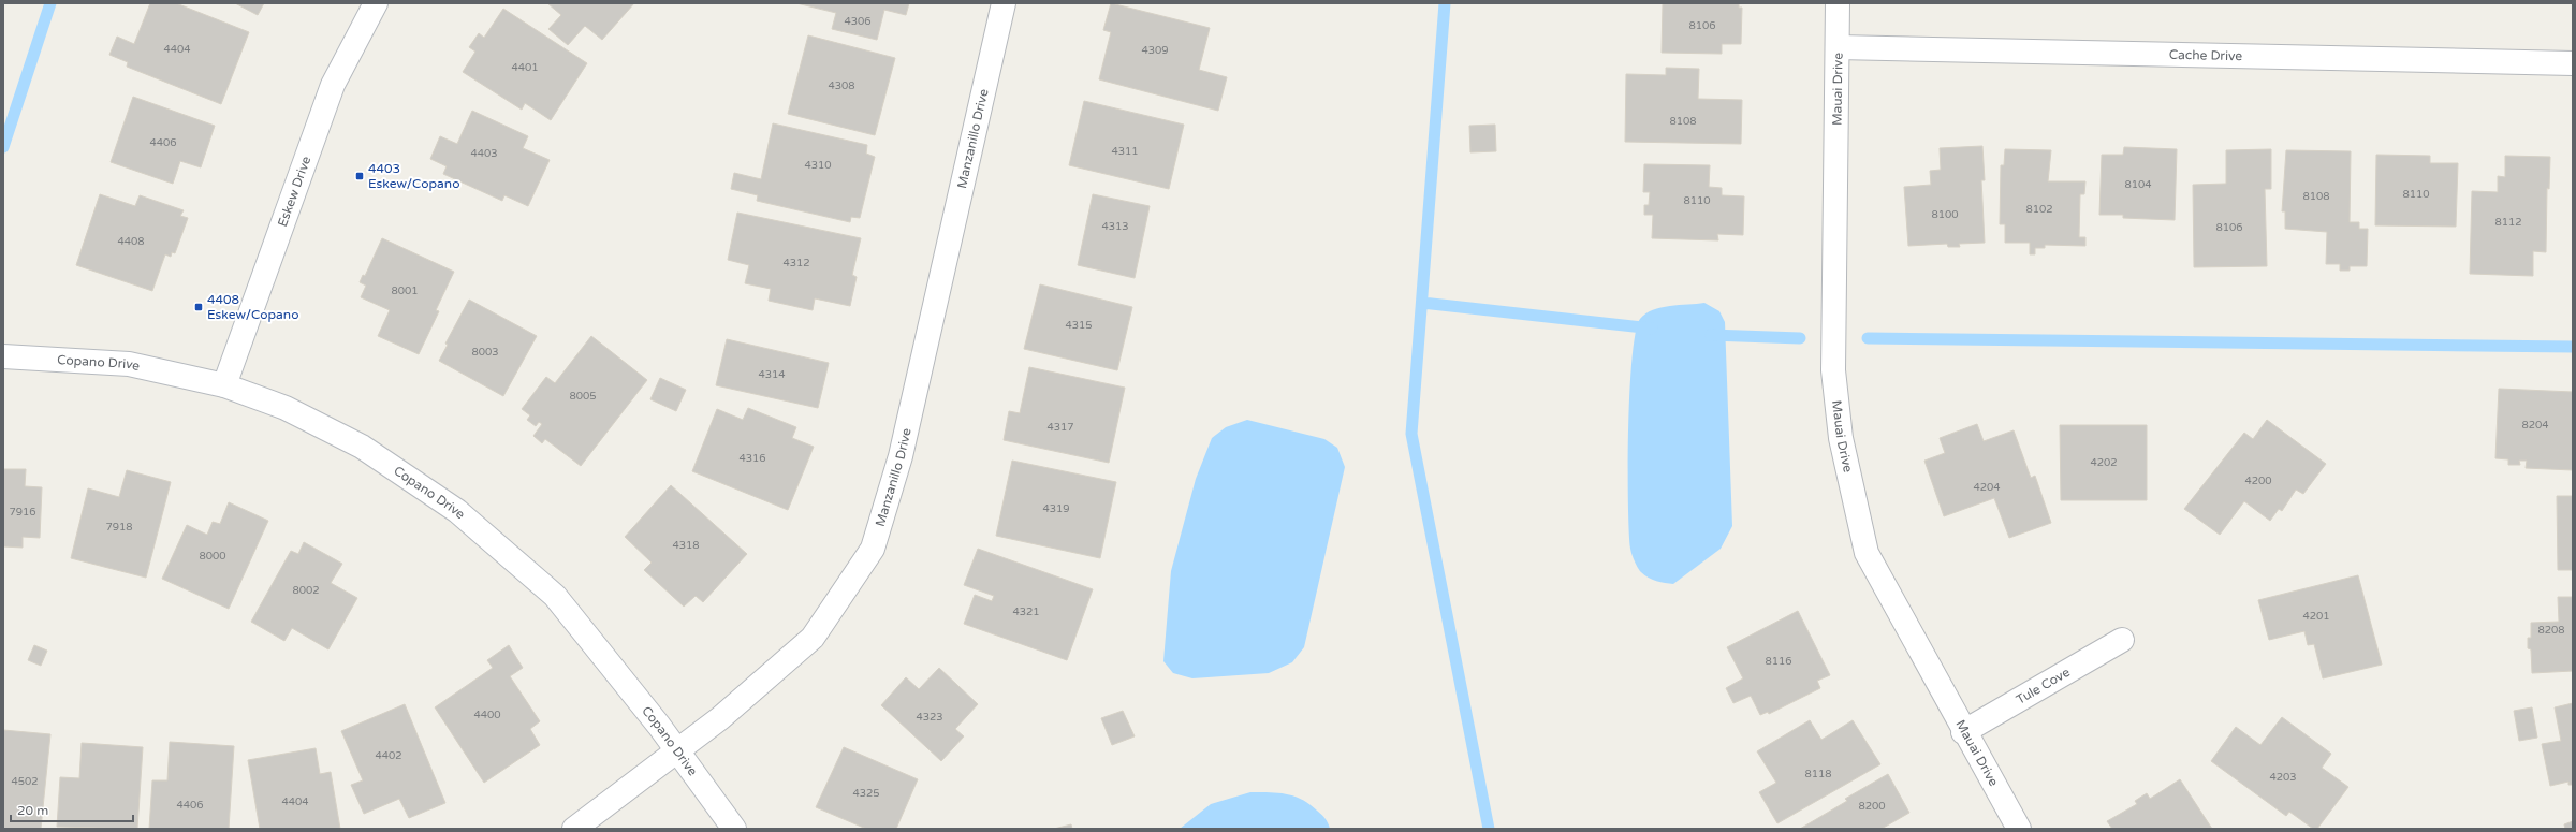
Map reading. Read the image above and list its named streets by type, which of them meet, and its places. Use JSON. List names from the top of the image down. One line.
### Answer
{"streets":{"street":["Cache Drive","Mauai Drive","Manzanillo Drive","Eskew Drive","Copano Drive","Tule Cove"]},"crossings":[["Cache Drive","Mauai Drive"],["Mauai Drive","Tule Cove"],["Manzanillo Drive","Copano Drive"],["Eskew Drive","Copano Drive"]],"places":{"transit":["4403 Eskew/Copano","4408 Eskew/Copano"]},"house_numbers":["4306","8106","4404","4309","4401","4308","8108","4406","4311","4403","4310","8104","8110","8108","8110","8102","8100","8112","4313","8106","4408","4312","8001","4315","8003","4314","8005","8204","4317","4316","4202","4200","4204","4319","7916","7918","4318","8000","8002","4321","4201","8208","8116","4400","4323","4402","8118","4203","4502","4325","4404","4406","8200"],"scale_bar":"20 m"}
